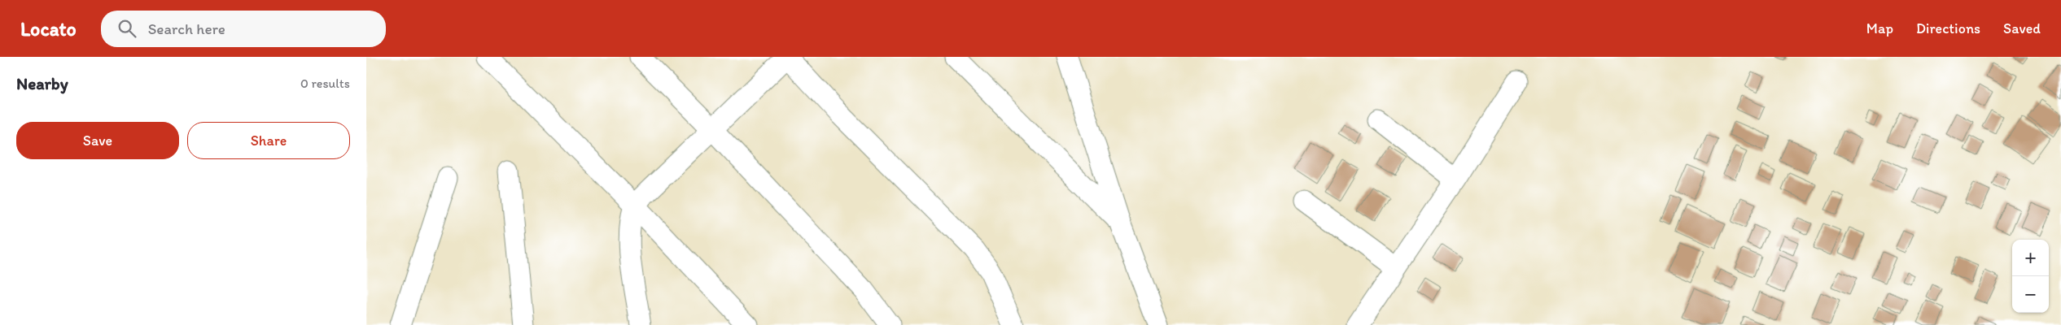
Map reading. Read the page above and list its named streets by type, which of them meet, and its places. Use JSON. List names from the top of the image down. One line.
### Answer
{"page":{"header":"Locato","search":"Search here","nav":["Map","Directions","Saved"],"heading":["Nearby","0 results"],"buttons":["Save","Share"],"map_buttons":["+","−"]}}
